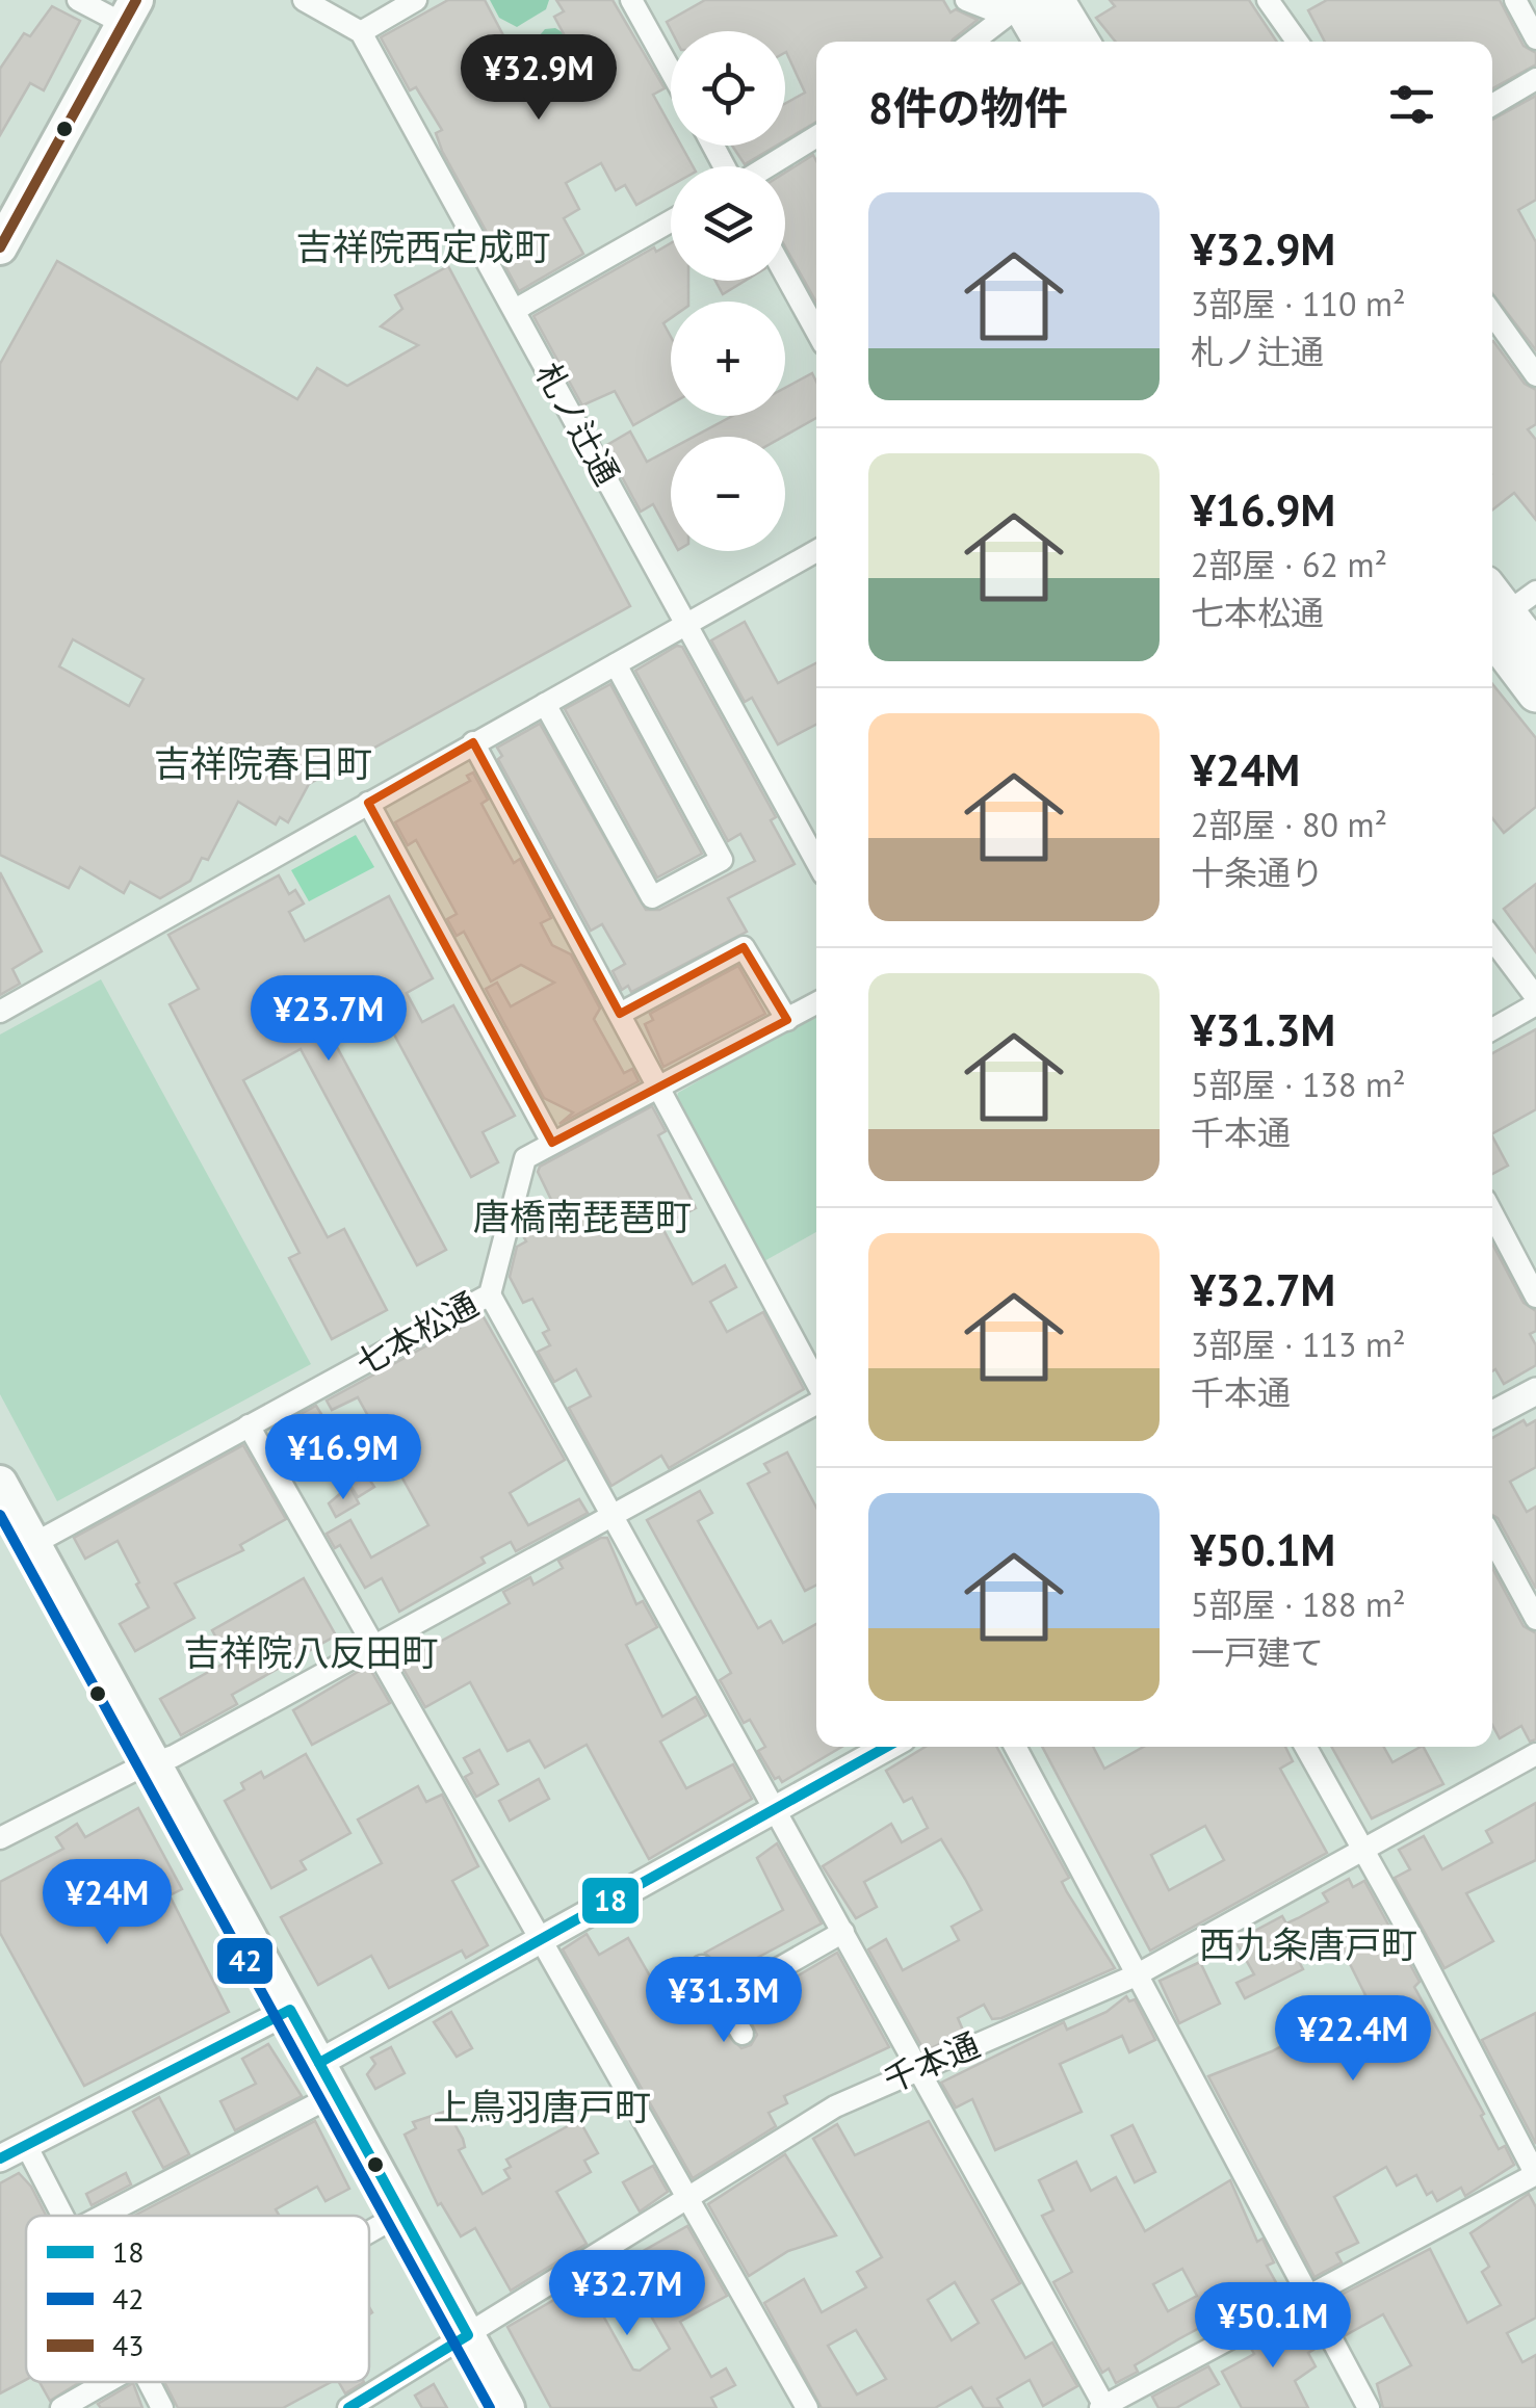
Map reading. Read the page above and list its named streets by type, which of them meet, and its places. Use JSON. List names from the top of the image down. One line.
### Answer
{"streets":{"street":["札ノ辻通","七本松通","千本通"]},"districts":["吉祥院西定成町","吉祥院春日町","唐橋南琵琶町","吉祥院八反田町","西九条唐戸町","上鳥羽唐戸町"],"lines":["transit line 43","transit line 42","transit line 18"],"legend":["18","42","43"],"page":{"map_buttons":["+","−"],"price":["¥32.9M","¥23.7M","¥16.9M","¥24M","¥31.3M","¥22.4M","¥32.7M","¥50.1M"],"heading":"8件の物件","list":[{"name":"¥32.9M","note":"3部屋 · 110 m² · 札ノ辻通"},{"name":"¥16.9M","note":"2部屋 · 62 m² · 七本松通"},{"name":"¥24M","note":"2部屋 · 80 m² · 十条通り"},{"name":"¥31.3M","note":"5部屋 · 138 m² · 千本通"},{"name":"¥32.7M","note":"3部屋 · 113 m² · 千本通"},{"name":"¥50.1M","note":"5部屋 · 188 m² · 一戸建て"}]}}
